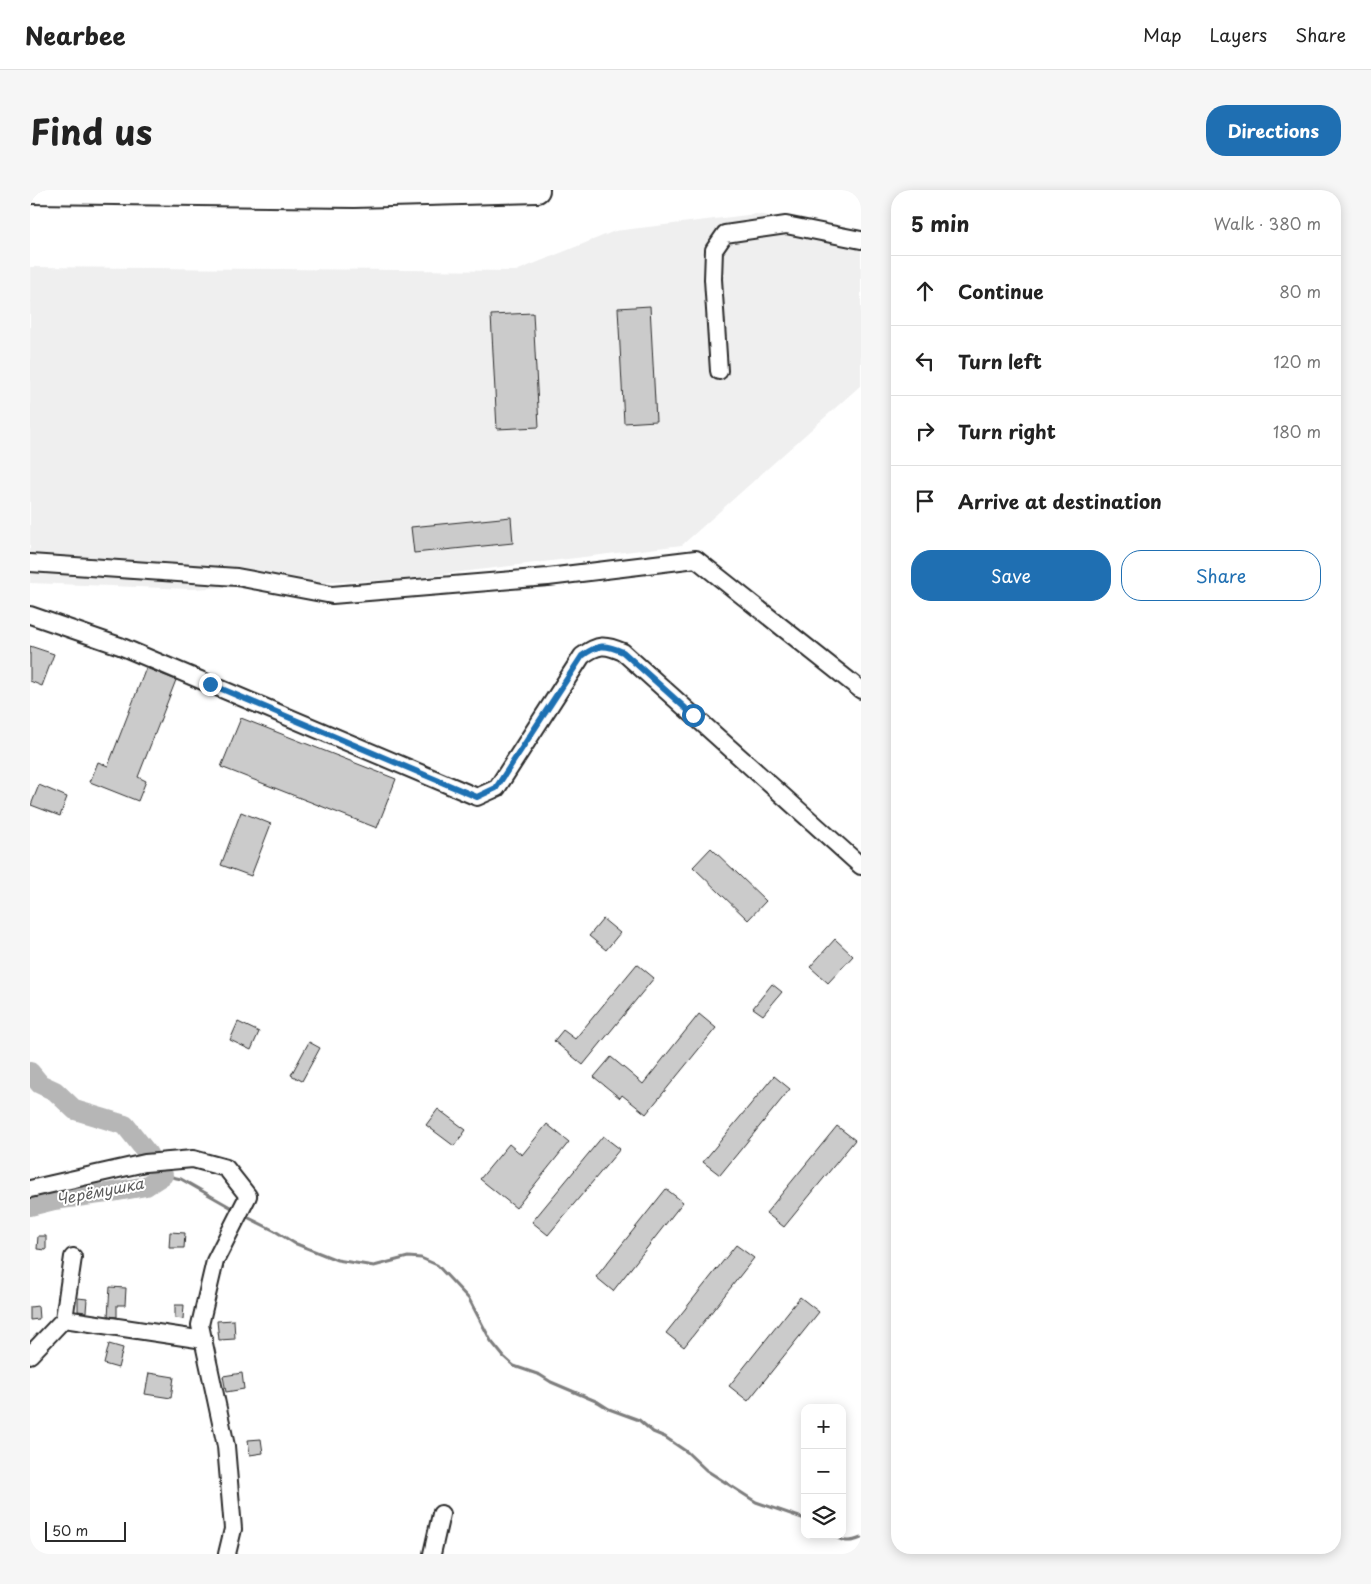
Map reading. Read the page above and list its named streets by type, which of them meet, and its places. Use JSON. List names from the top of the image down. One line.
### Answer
{"water":["Черёмушка"],"scale_bar":"50 m","page":{"header":"Nearbee","nav":["Map","Layers","Share"],"title":"Find us","buttons":["Directions",["Save","Share"]],"heading":["5 min","Walk · 380 m"],"list":[["Continue","80 m"],["Turn left","120 m"],["Turn right","180 m"],"Arrive at destination"],"map_buttons":["+","−"],"scale":"50 m"}}
